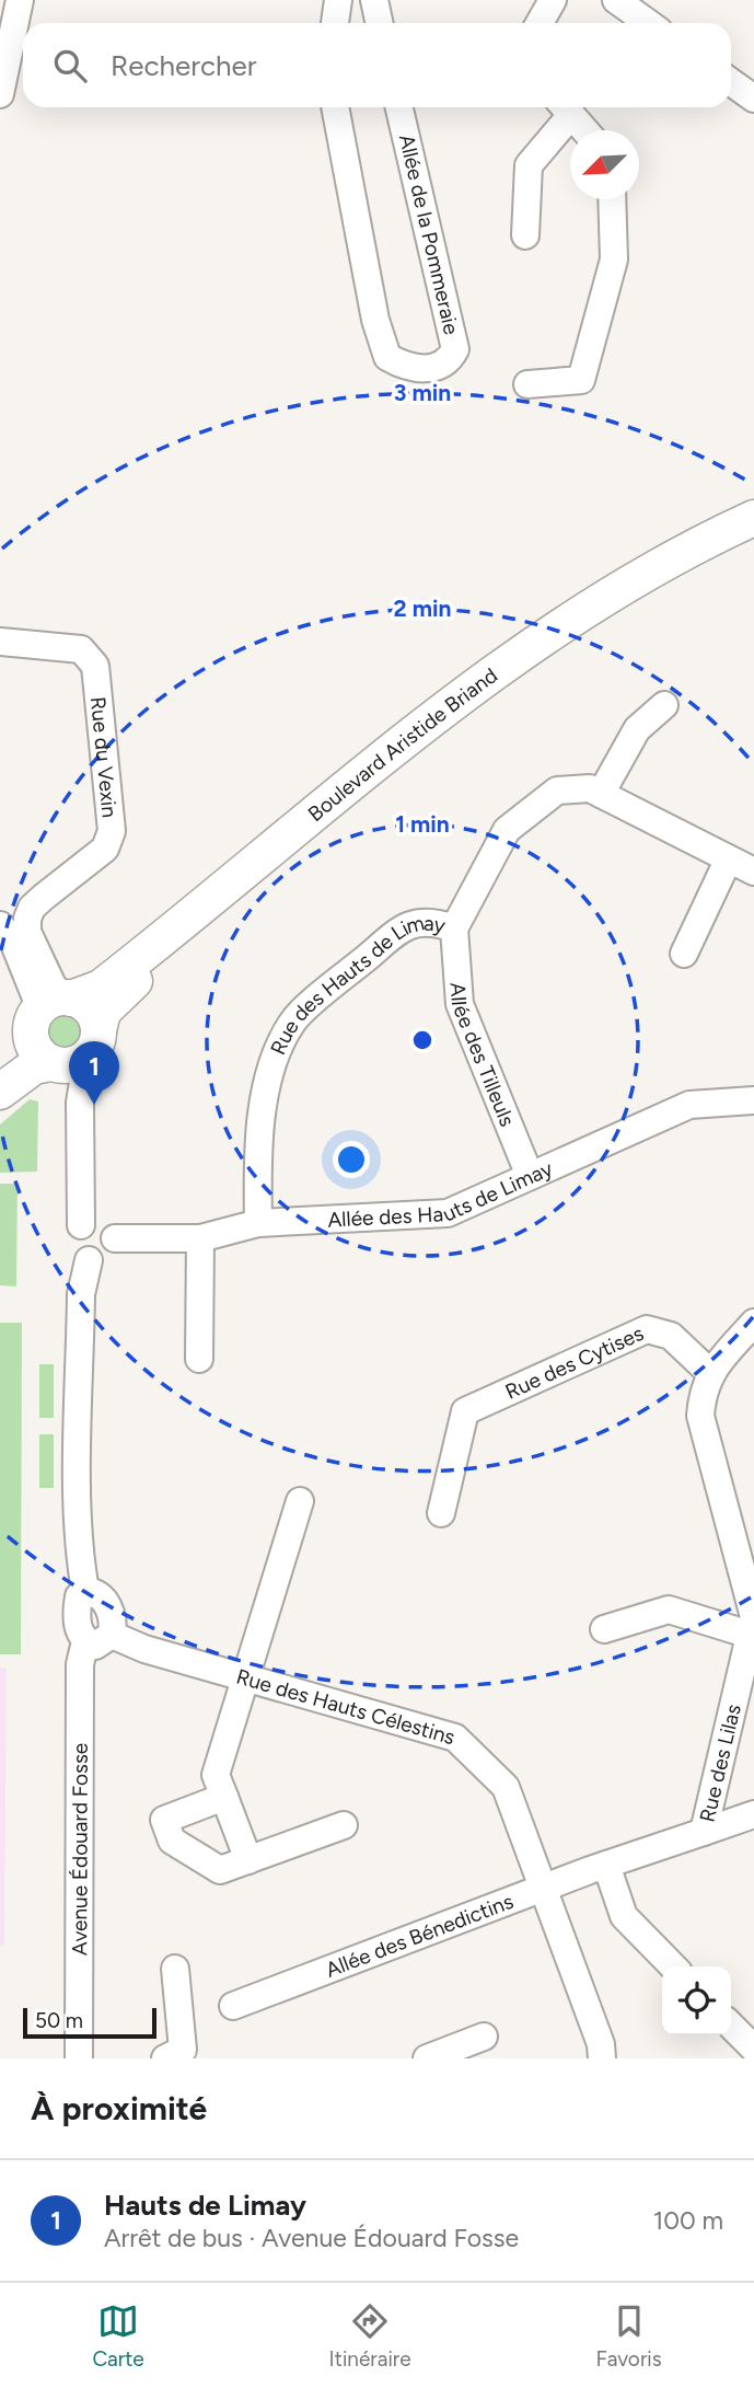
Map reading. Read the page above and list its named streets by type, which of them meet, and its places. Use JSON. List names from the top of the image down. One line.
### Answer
{"streets":{"main road":["Boulevard Aristide Briand"],"street":["Allée de la Pommeraie","Rue du Vexin","Rue des Hauts de Limay","Allée des Tilleuls","Allée des Hauts de Limay","Rue des Cytises","Rue des Hauts Célestins","Rue des Lilas","Avenue Édouard Fosse","Allée des Bénedictins"]},"crossings":[["Boulevard Aristide Briand","Rue du Vexin"],["Rue des Hauts de Limay","Allée des Tilleuls"],["Rue des Hauts de Limay","Allée des Hauts de Limay"],["Allée des Tilleuls","Allée des Hauts de Limay"],["Rue des Cytises","Rue des Lilas"],["Rue des Hauts Célestins","Avenue Édouard Fosse"],["Rue des Hauts Célestins","Allée des Bénedictins"],["Rue des Lilas","Allée des Bénedictins"]],"scale_bar":"50 m","north":"bottom left","page":{"search":"Rechercher","pins":"1","scale":"50 m","heading":"À proximité","list":[{"mark":"1","name":"Hauts de Limay","note":"Arrêt de bus · Avenue Édouard Fosse","value":"100 m"}],"nav":["Carte","Itinéraire","Favoris"]},"rings":["3 min","2 min","1 min"]}
